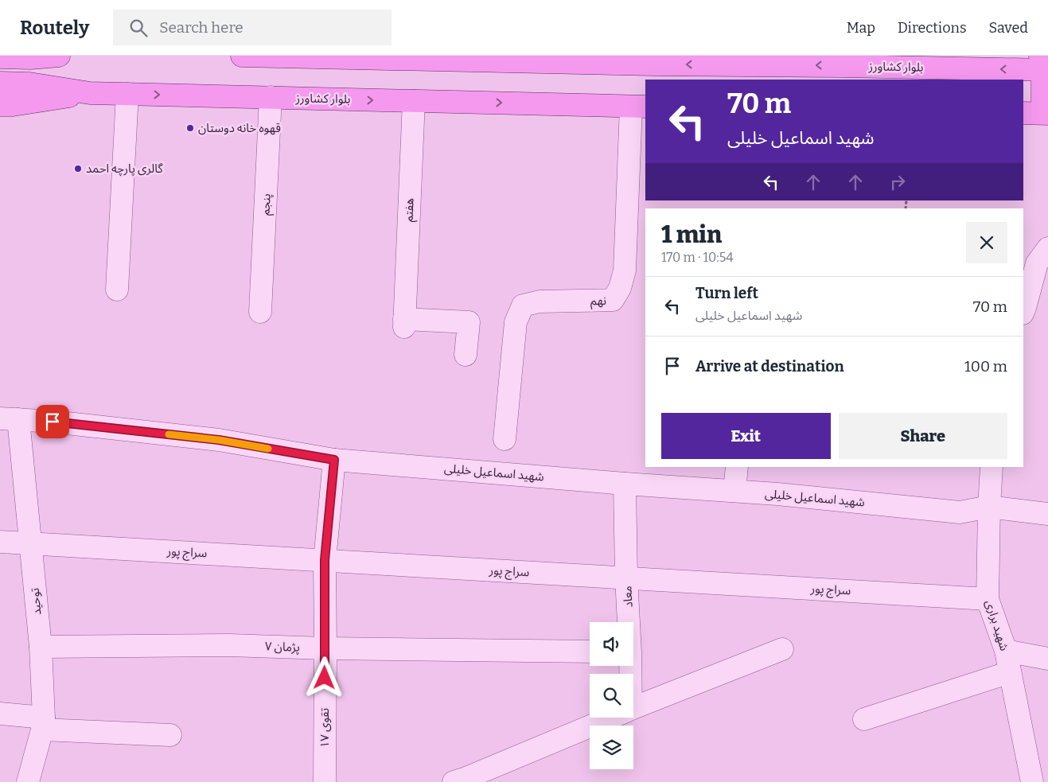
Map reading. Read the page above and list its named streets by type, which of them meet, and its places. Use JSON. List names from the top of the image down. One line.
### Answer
{"streets":{"main road":["بلوار کشاورز"],"street":["پنجم","هفتم","نهم","شهید اسماعیل خلیلی","سراج پور","معاد","توحید","شهید براری","پژمان ۷","تقوی ۱۷"]},"crossings":[["بلوار کشاورز","پنجم"],["بلوار کشاورز","هفتم"],["بلوار کشاورز","نهم"],["شهید اسماعیل خلیلی","معاد"],["شهید اسماعیل خلیلی","توحید"],["شهید اسماعیل خلیلی","شهید براری"],["شهید اسماعیل خلیلی","تقوی ۱۷"],["سراج پور","معاد"],["سراج پور","توحید"],["سراج پور","شهید براری"],["سراج پور","تقوی ۱۷"],["توحید","پژمان ۷"],["پژمان ۷","تقوی ۱۷"]],"places":["قهوه خانه دوستان","گالری پارچه احمد"],"page":{"header":"Routely","search":"Search here","nav":["Map","Directions","Saved"],"turn":["70 m","شهید اسماعیل خلیلی"],"heading":["1 min","170 m · 10:54"],"list":[{"name":"Turn left","note":"شهید اسماعیل خلیلی","value":"70 m"},{"name":"Arrive at destination","value":"100 m"}],"buttons":["Exit","Share"]}}
